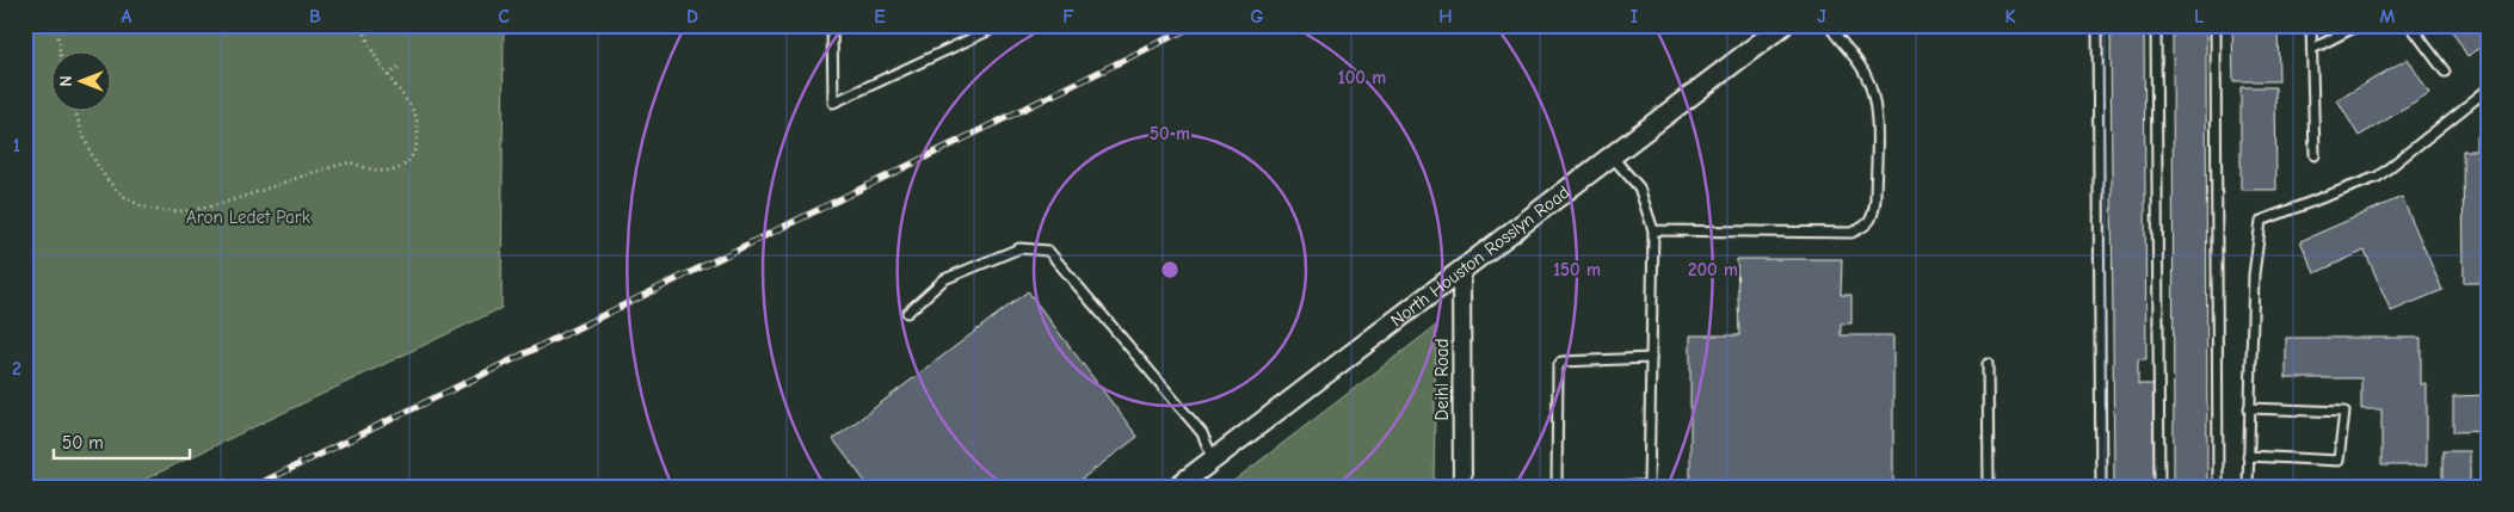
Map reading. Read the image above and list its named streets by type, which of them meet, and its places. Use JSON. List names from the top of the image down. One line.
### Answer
{"streets":{"street":["North Houston Rosslyn Road","Deihl Road"]},"crossings":[["North Houston Rosslyn Road","Deihl Road"]],"parks":["Aron Ledet Park"],"scale_bar":"50 m","north":"left","grid":{"columns":["A","B","C","D","E","F","G","H","I","J","K","L","M"],"rows":["1","2"]},"rings":["100 m","50 m","150 m","200 m"]}
